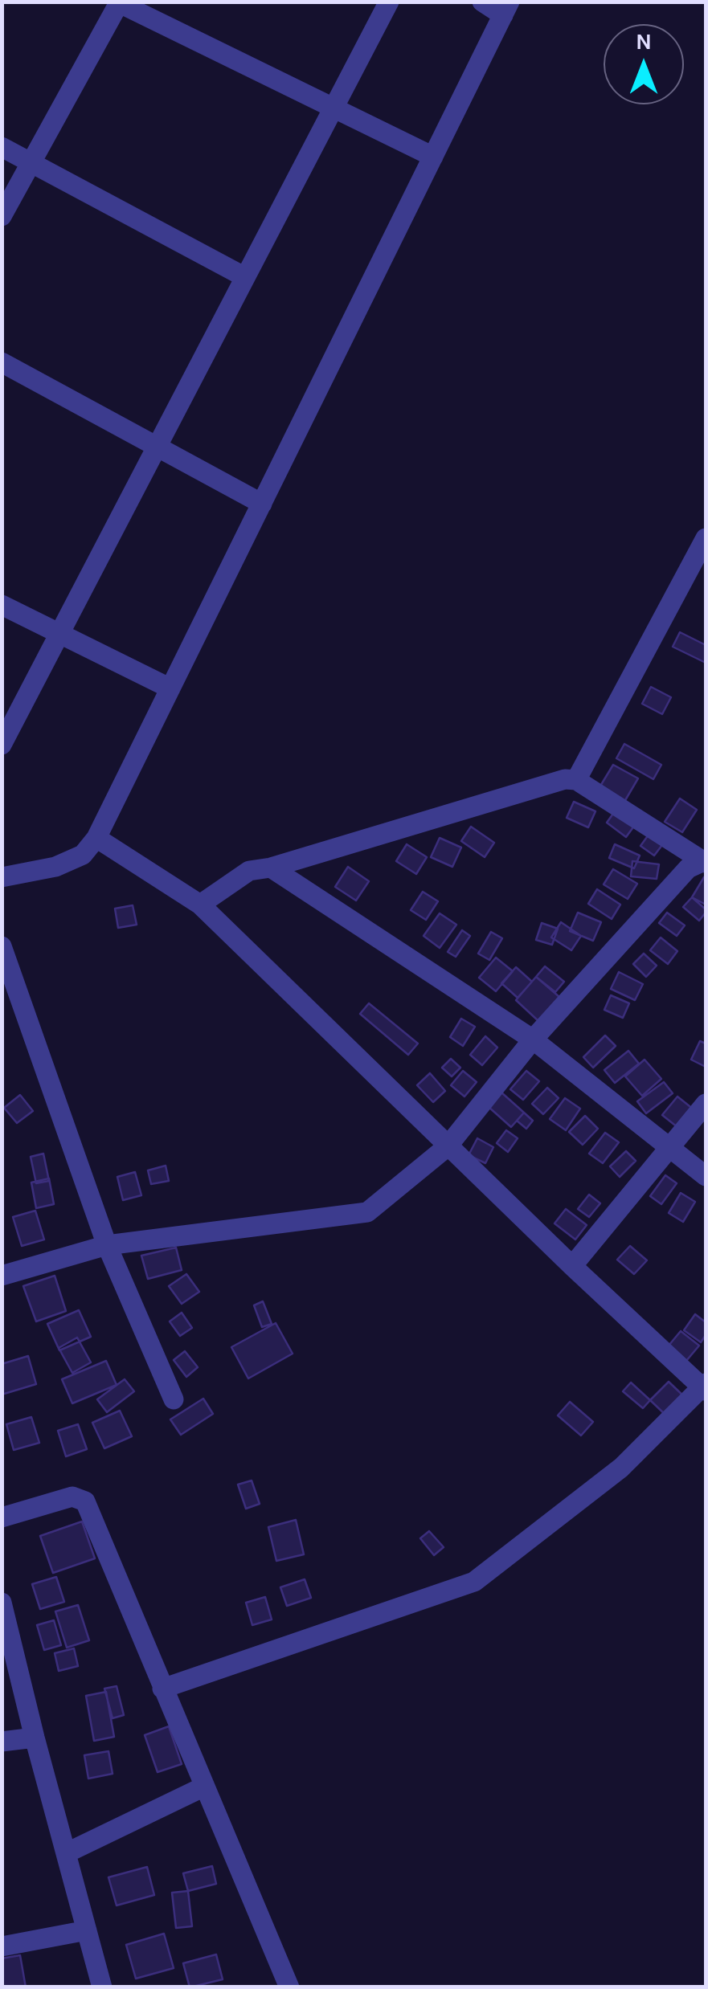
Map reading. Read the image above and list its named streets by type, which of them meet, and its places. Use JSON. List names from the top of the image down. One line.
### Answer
{"north":"top"}
